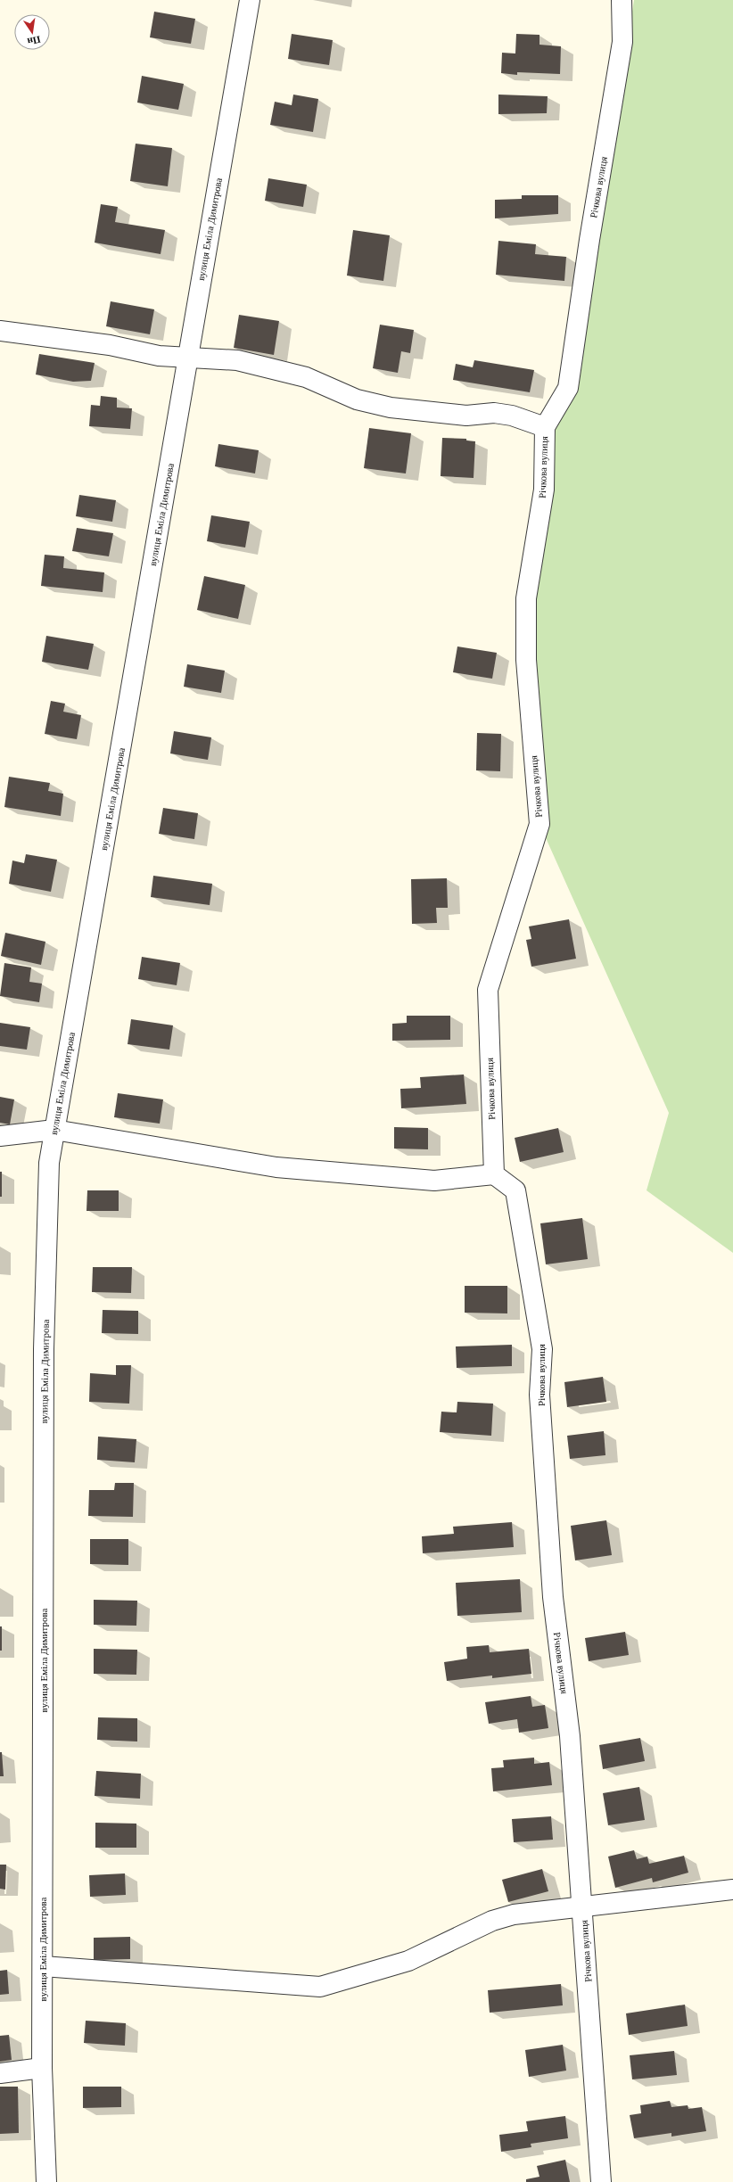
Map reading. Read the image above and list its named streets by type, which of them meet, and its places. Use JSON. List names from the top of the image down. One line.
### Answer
{"streets":{"street":["Річкова вулиця","вулиця Еміла Димитрова"]},"north":"bottom"}
